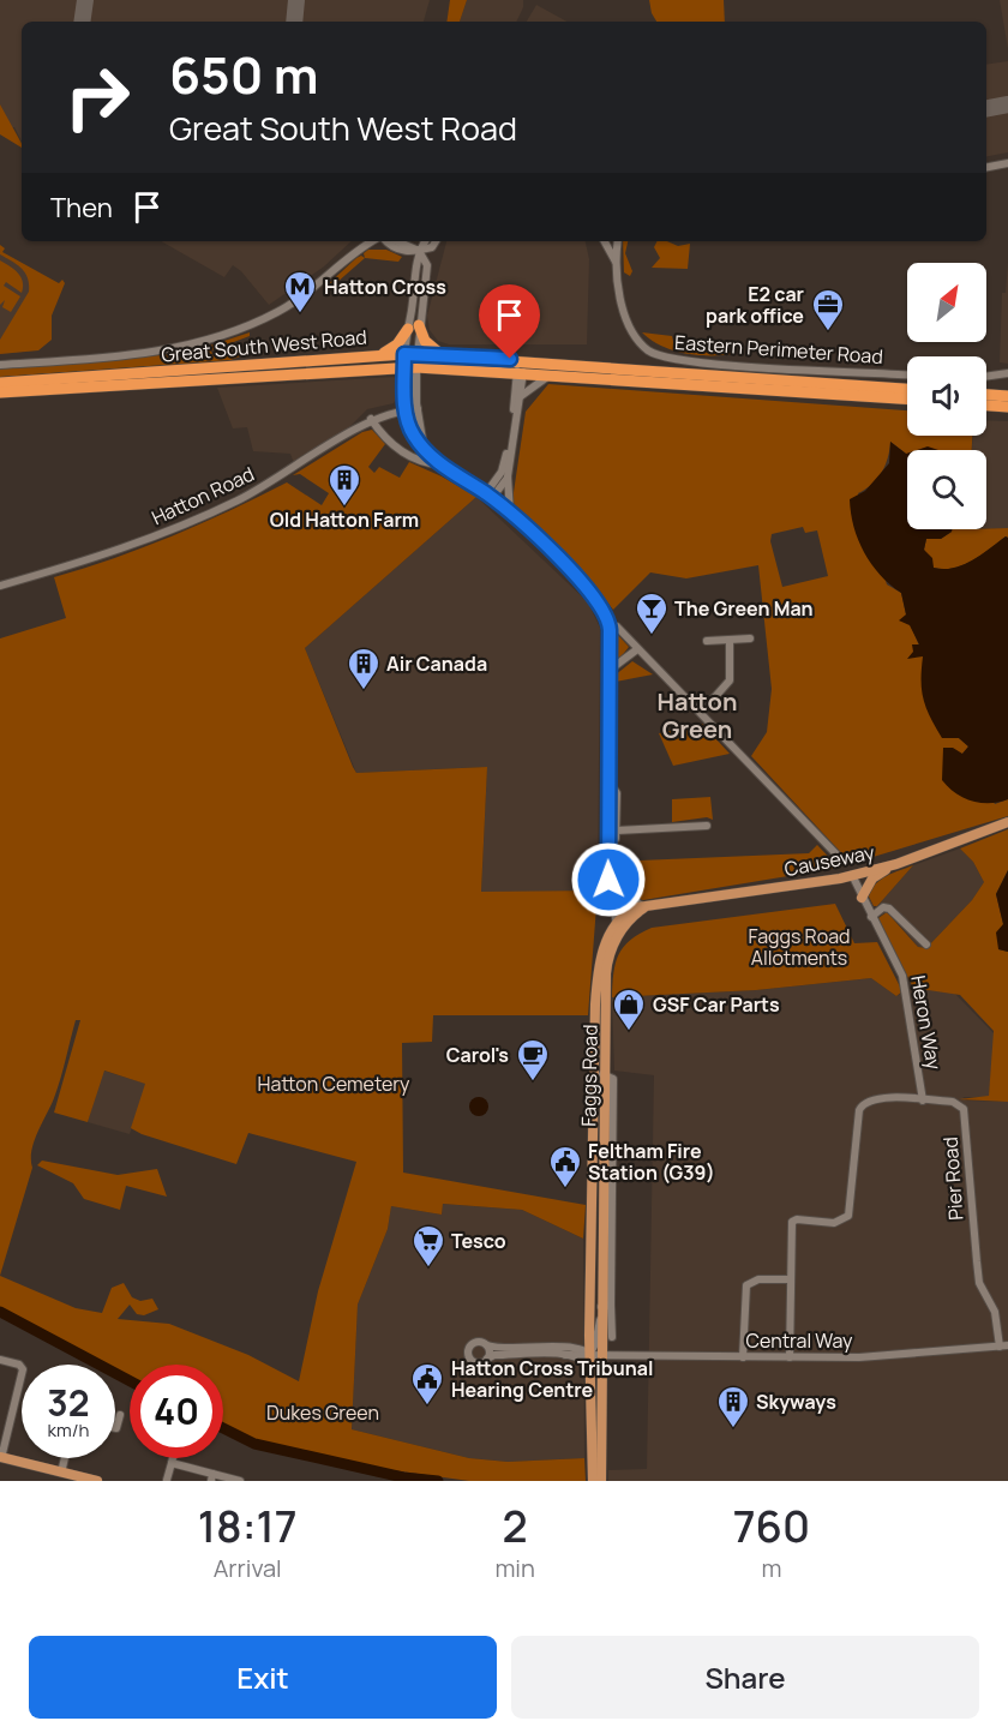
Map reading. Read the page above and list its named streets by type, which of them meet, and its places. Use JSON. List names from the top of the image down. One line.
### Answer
{"streets":{"highway":["Great South West Road"],"main road":["Causeway","Faggs Road"],"street":["Eastern Perimeter Road","Hatton Road","Heron Way","Pier Road","Central Way"]},"crossings":[["Causeway","Heron Way"],["Causeway","Faggs Road"],["Heron Way","Pier Road"],["Faggs Road","Central Way"],["Pier Road","Central Way"]],"districts":["Hatton Green"],"parks":["Faggs Road Allotments","Hatton Cemetery","Dukes Green"],"places":{"metro station":["Hatton Cross"],"office":["E2 car park office"],"building":["Old Hatton Farm","Air Canada","Skyways"],"bar":["The Green Man"],"shop":["GSF Car Parts"],"cafe":["Carol's"],"public building":["Feltham Fire Station (G39)","Hatton Cross Tribunal Hearing Centre"],"supermarket":["Tesco"]},"north":"top right","page":{"turn":["650 m","Great South West Road"],"then":"Then","speed":"32 km/h","limit":"40","eta":["18:17","Arrival","2","min","760","m"],"buttons":["Exit","Share"]}}
